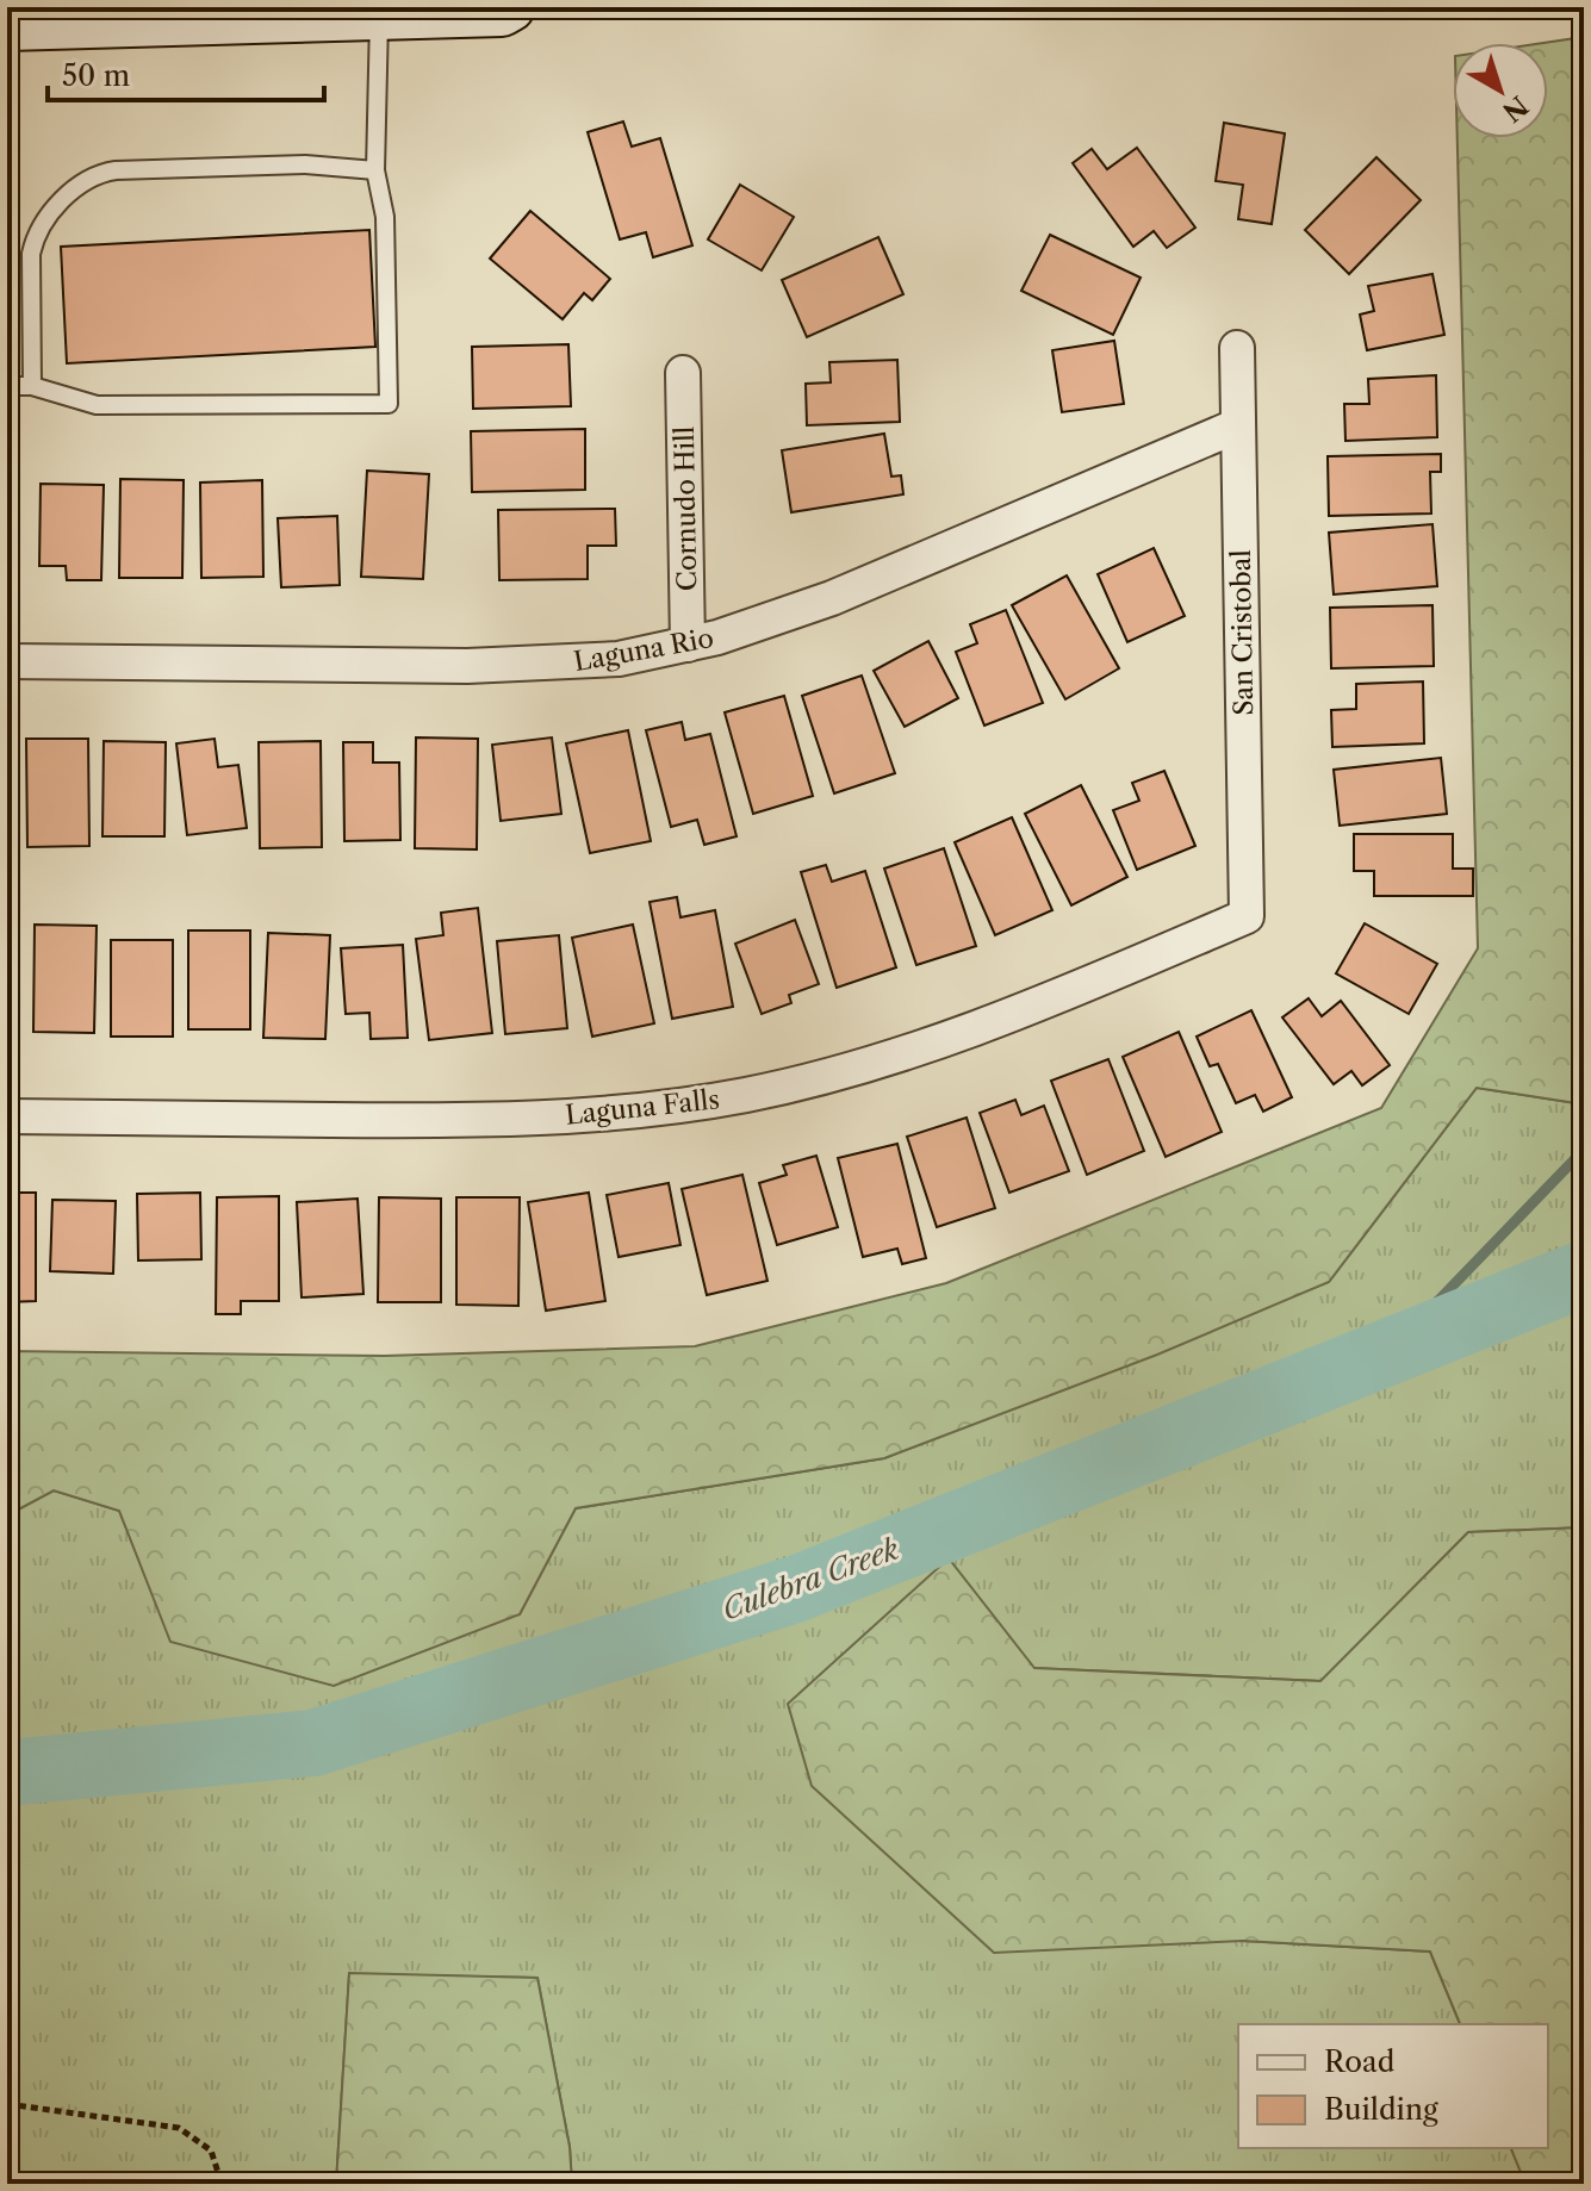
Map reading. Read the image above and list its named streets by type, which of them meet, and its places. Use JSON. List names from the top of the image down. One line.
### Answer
{"streets":{"street":["Cornudo Hill","San Cristobal","Laguna Rio","Laguna Falls"]},"crossings":[["Cornudo Hill","Laguna Rio"],["San Cristobal","Laguna Rio"],["San Cristobal","Laguna Falls"]],"water":["Culebra Creek"],"legend":["Road","Building"],"scale_bar":"50 m","north":"bottom right"}
